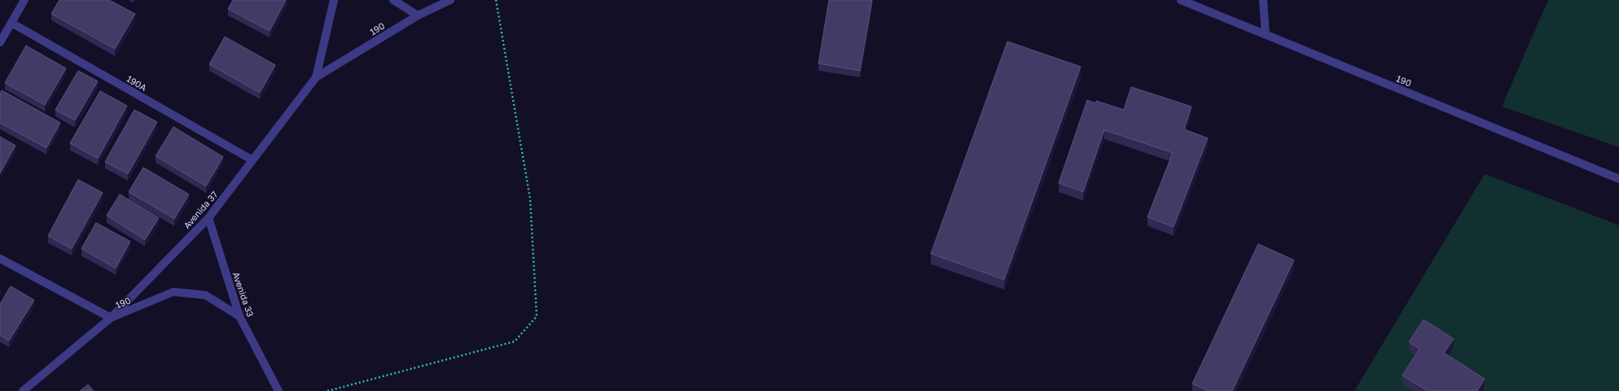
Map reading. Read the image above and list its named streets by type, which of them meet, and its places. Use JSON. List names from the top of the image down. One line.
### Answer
{"streets":{"street":["190","190A","Avenida 37","Avenida 33"]},"crossings":[["190","Avenida 37"],["190","Avenida 33"],["190A","Avenida 37"],["Avenida 37","Avenida 33"]]}
